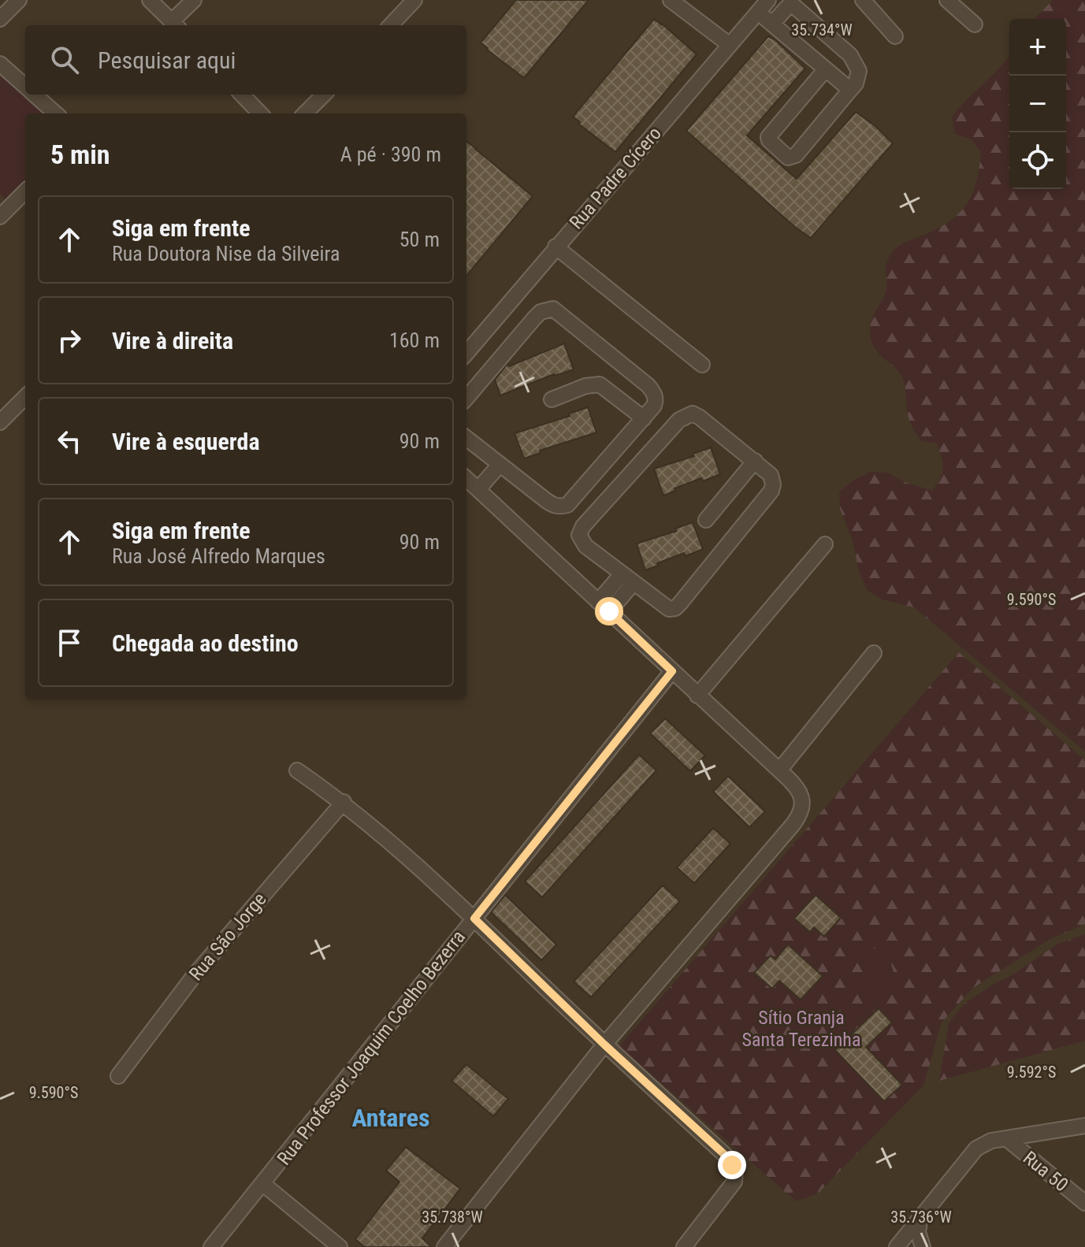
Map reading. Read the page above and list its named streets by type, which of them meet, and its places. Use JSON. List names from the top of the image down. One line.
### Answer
{"streets":{"street":["Rua Padre Cícero","Rua São Jorge","Rua Professor Joaquim Coelho Bezerra","Rua 50"]},"districts":["Antares"],"parks":["Sítio Granja Santa Terezinha"],"page":{"map_buttons":["+","−"],"search":"Pesquisar aqui","heading":["5 min","A pé · 390 m"],"list":[["Siga em frente","Rua Doutora Nise da Silveira","50 m"],["Vire à direita","160 m"],["Vire à esquerda","90 m"],["Siga em frente","Rua José Alfredo Marques","90 m"],"Chegada ao destino"]},"coordinates":["35.734°W","9.590°S","9.592°S","35.738°W","35.736°W"]}
